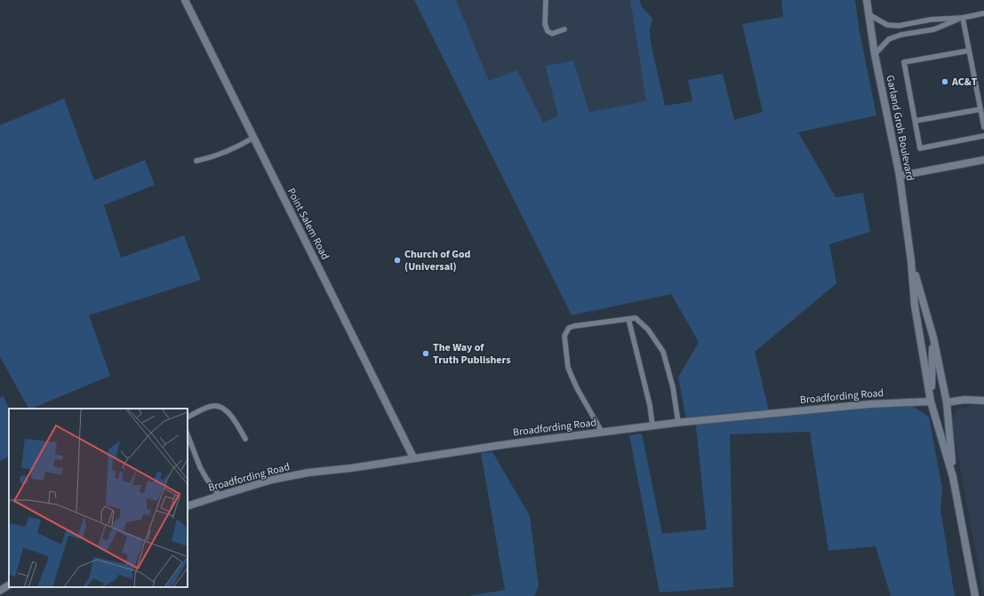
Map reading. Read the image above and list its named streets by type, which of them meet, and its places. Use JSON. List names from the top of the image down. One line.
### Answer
{"streets":{"street":["Garland Groh Boulevard","Point Salem Road","Broadfording Road"]},"crossings":[["Garland Groh Boulevard","Broadfording Road"],["Point Salem Road","Broadfording Road"]],"places":["AC&T","Church of God (Universal)","The Way of Truth Publishers"]}
